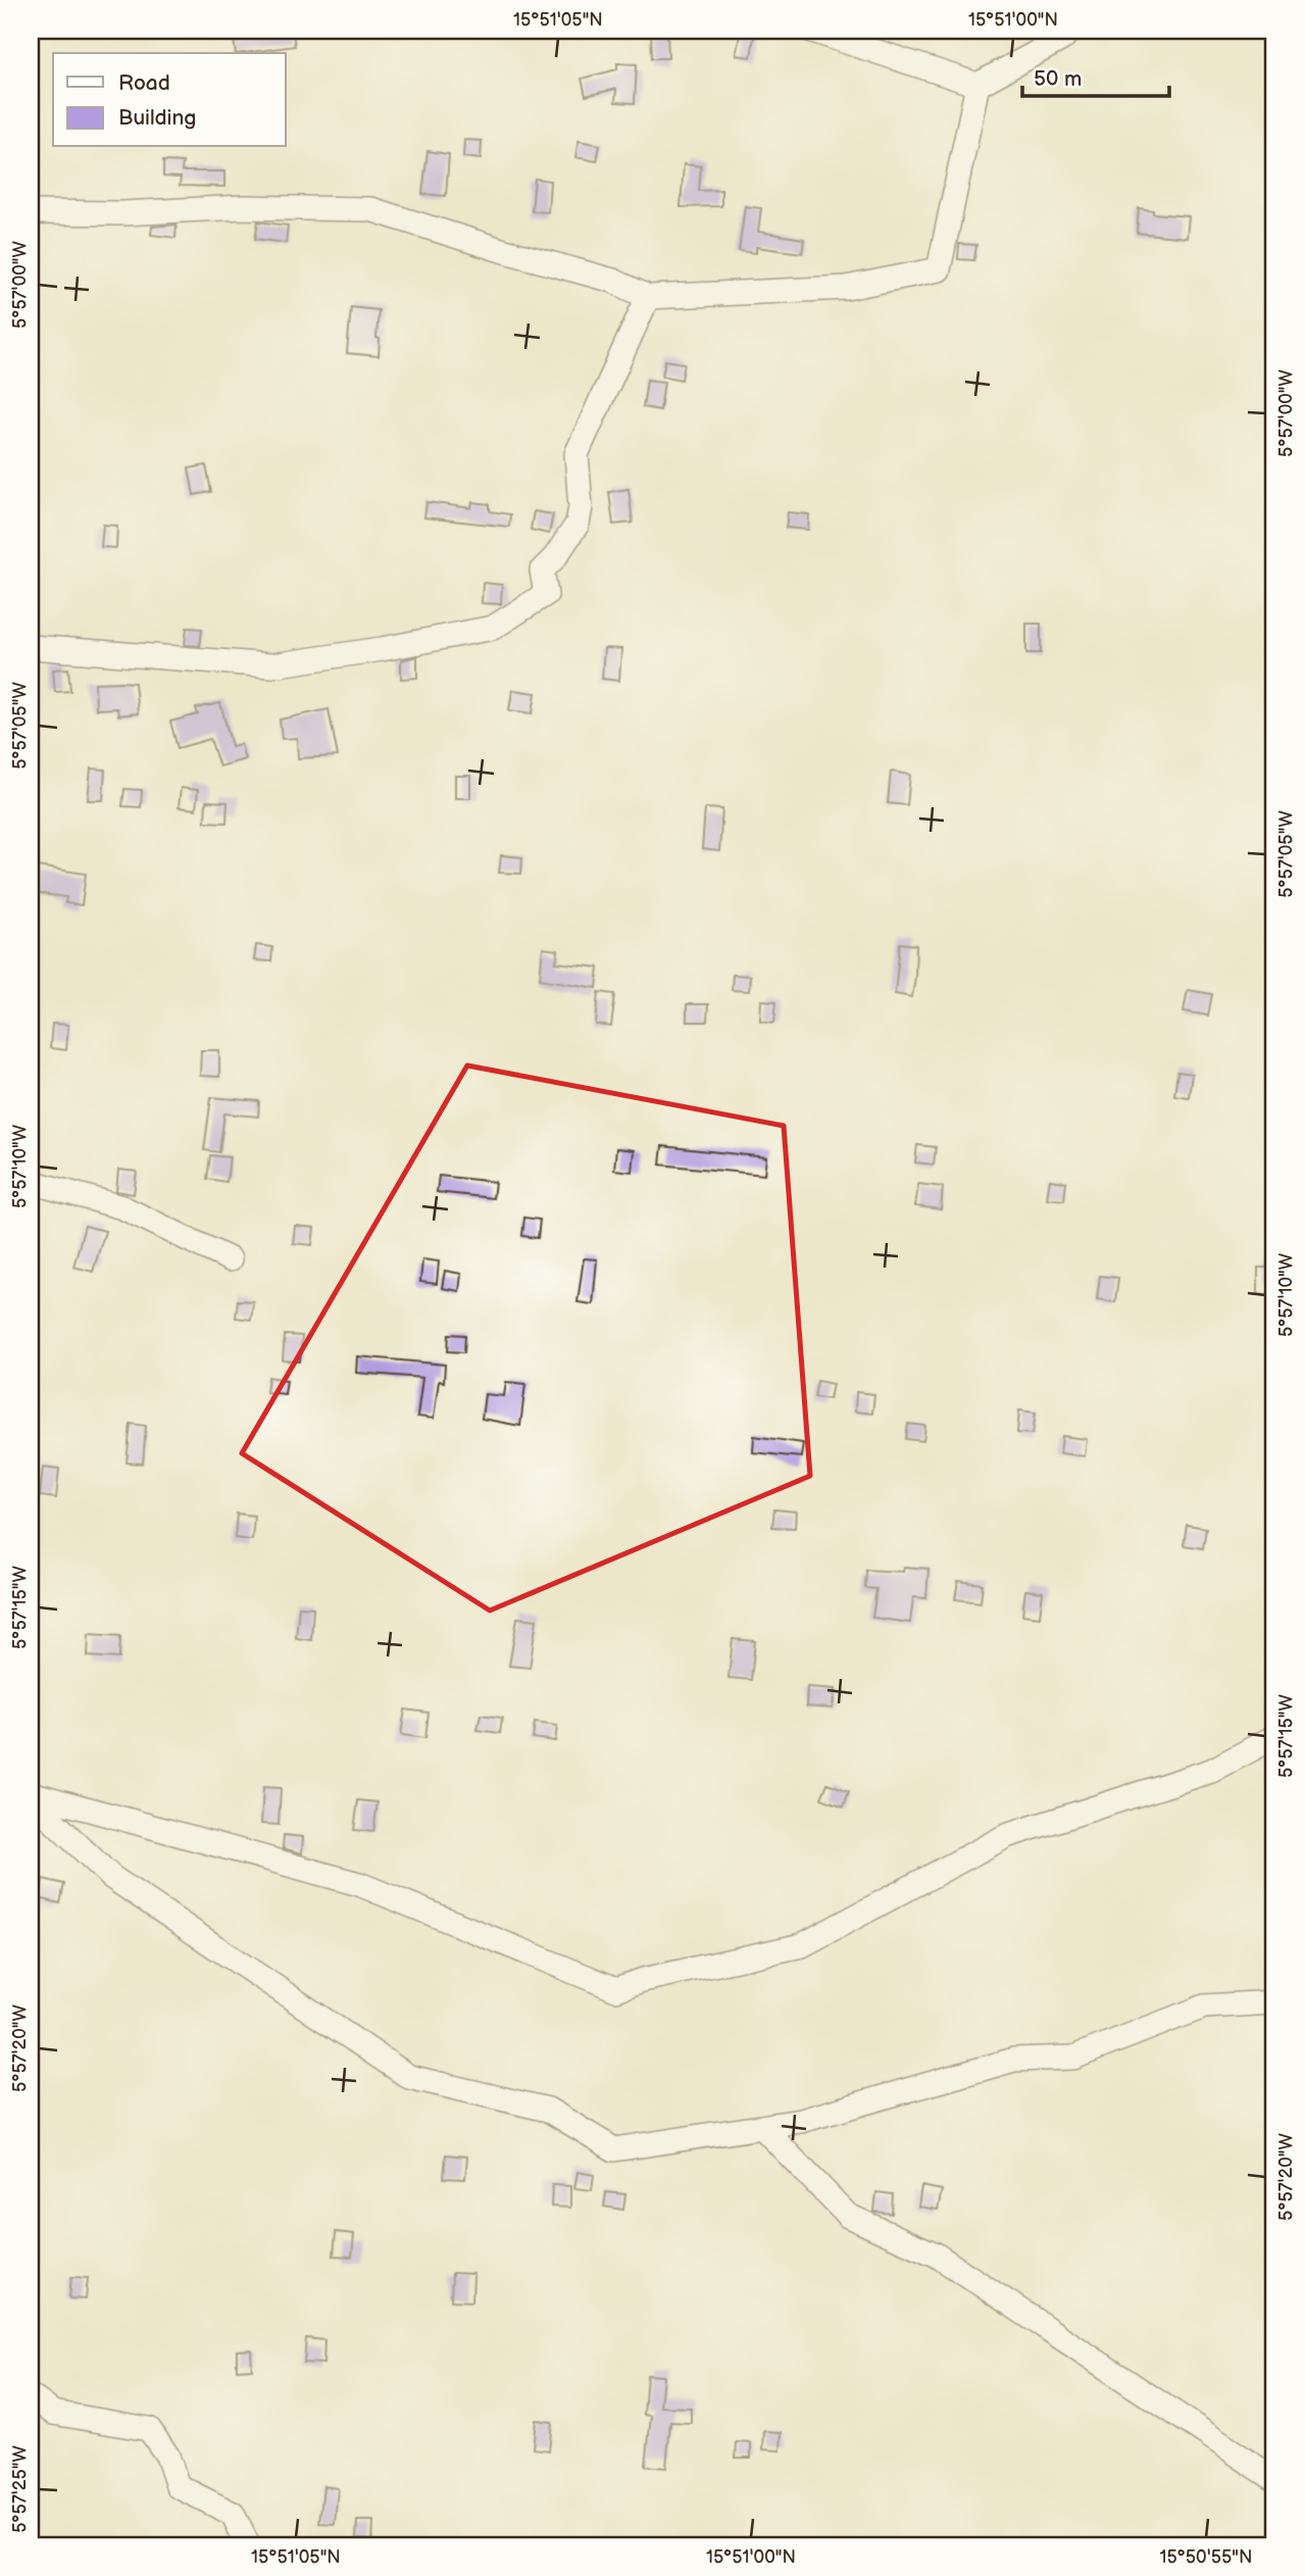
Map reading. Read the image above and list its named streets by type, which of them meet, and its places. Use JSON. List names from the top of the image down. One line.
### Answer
{"legend":["Road","Building"],"scale_bar":"50 m","coordinates":["15°51'05\"N","15°51'00\"N","5°57'00\"W","5°57'05\"W","5°57'10\"W","5°57'15\"W","5°57'20\"W","5°57'25\"W","15°50'55\"N"]}
